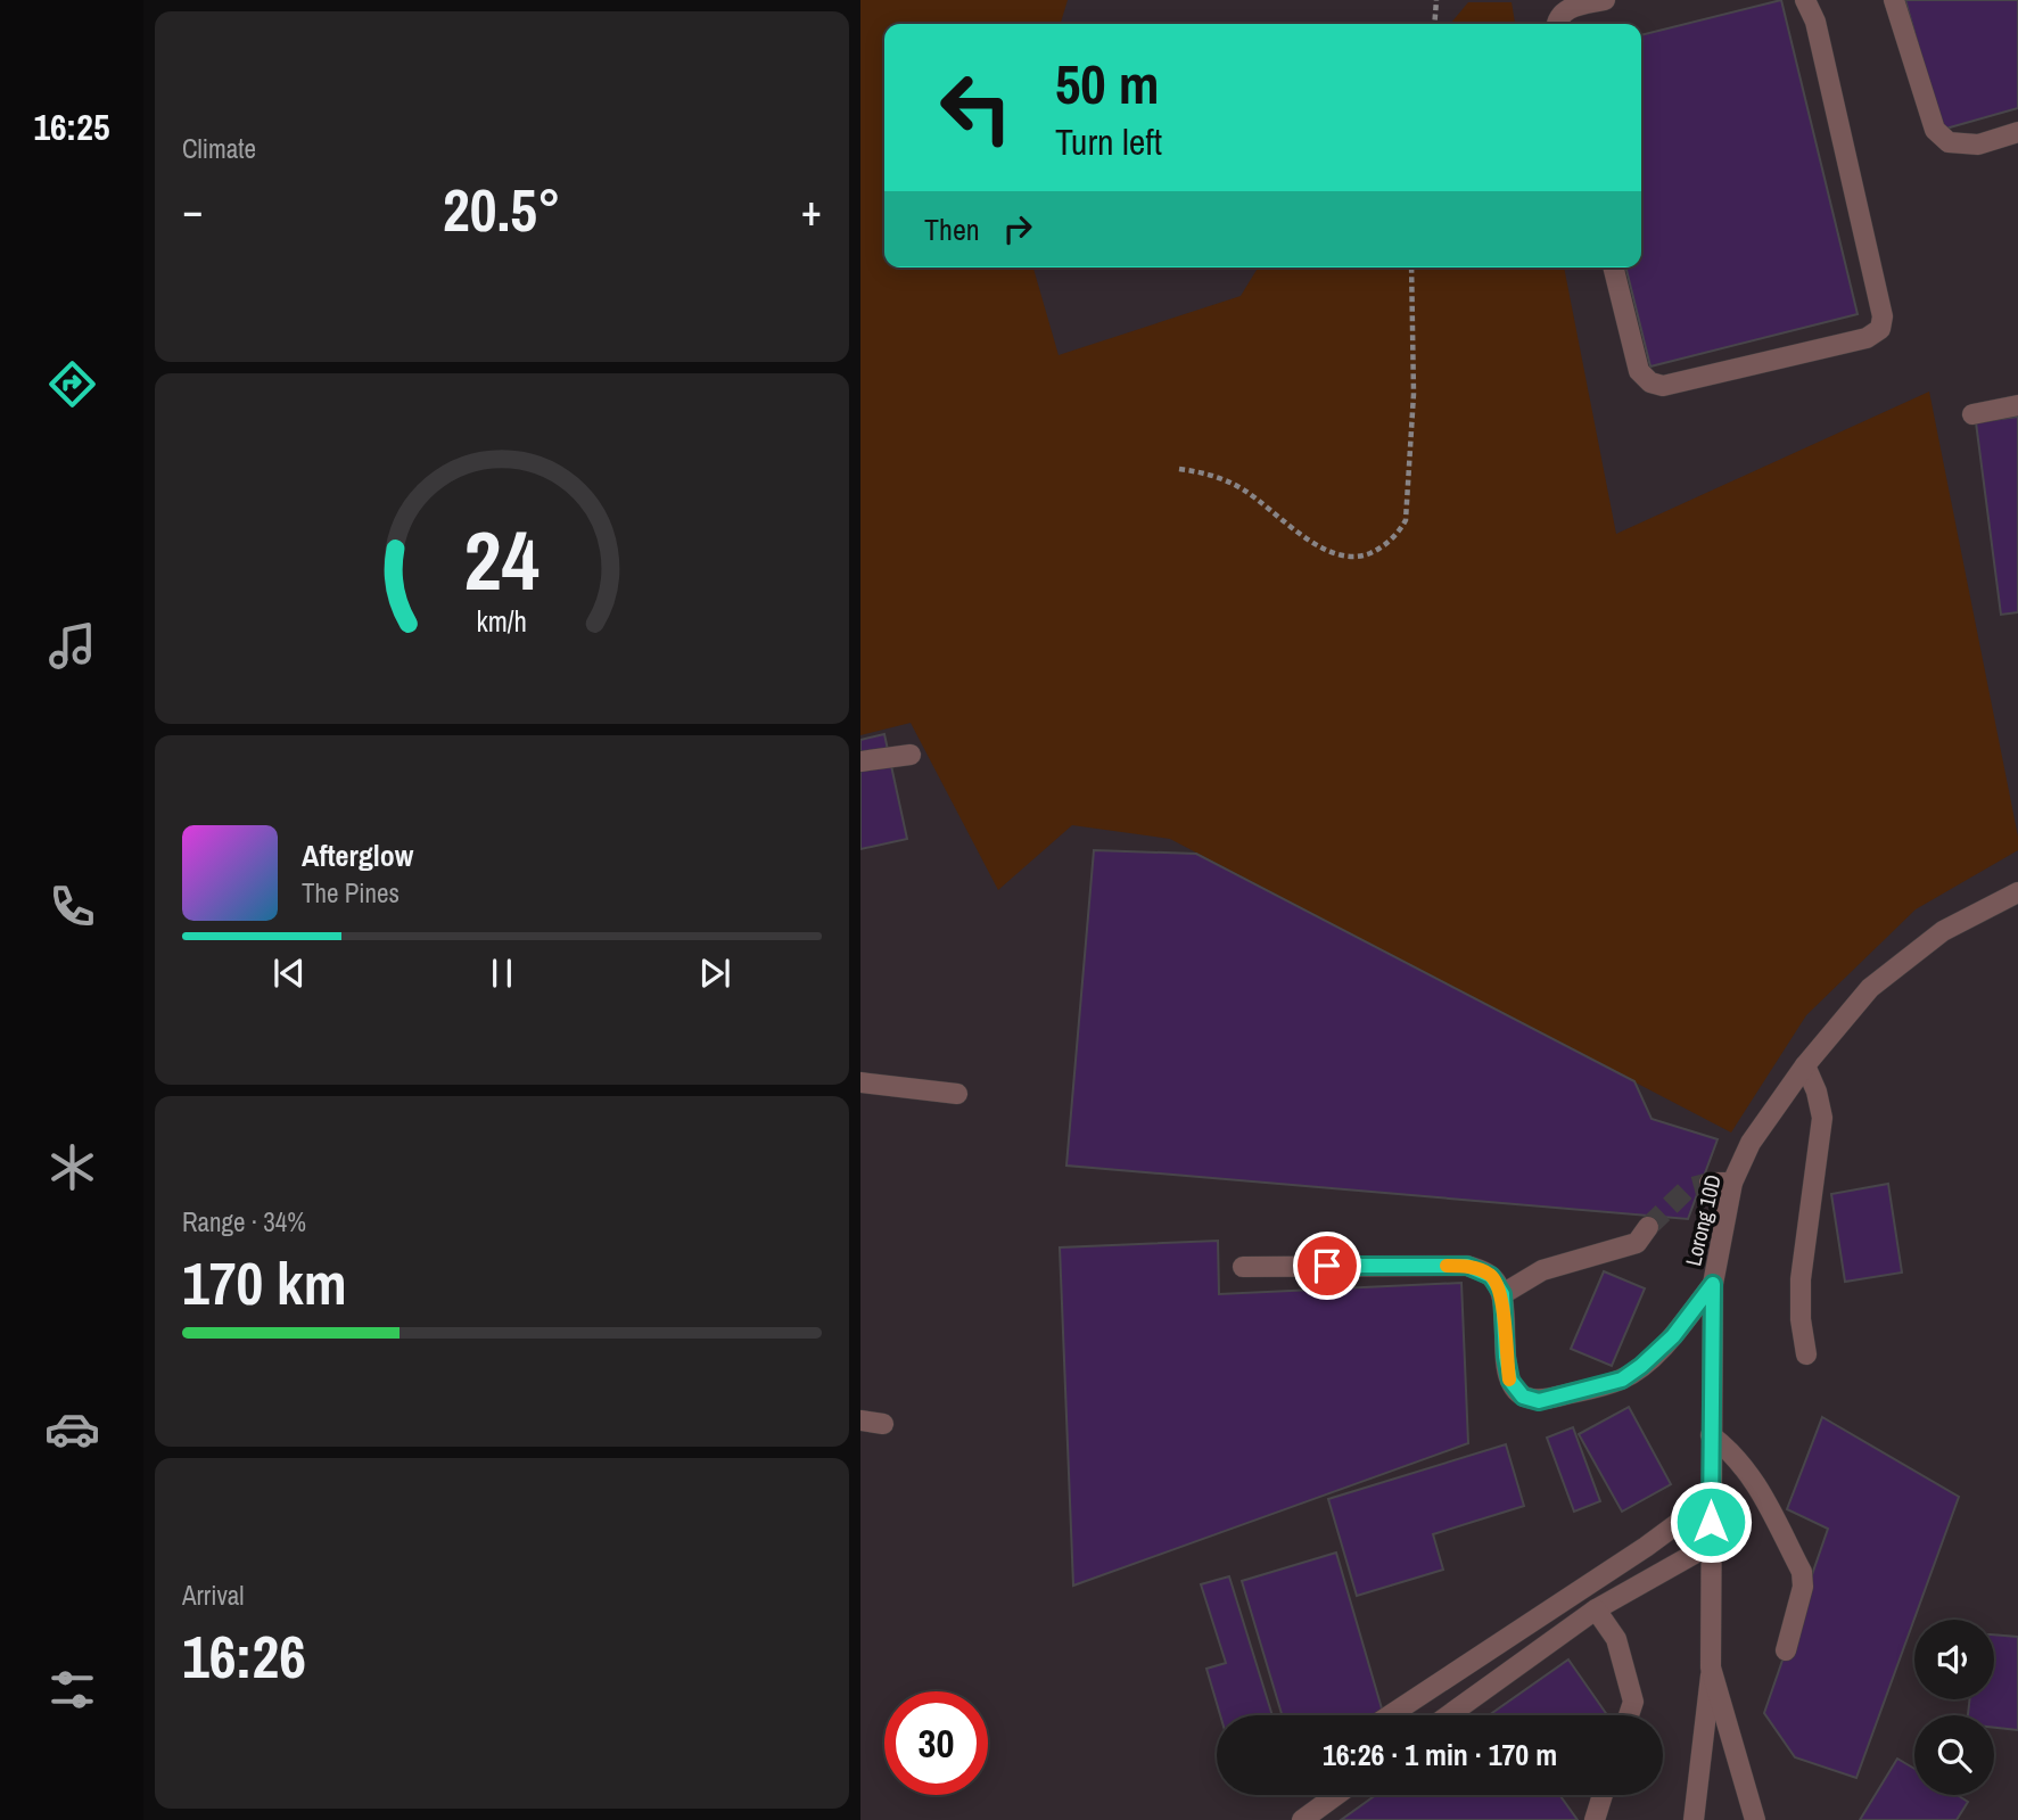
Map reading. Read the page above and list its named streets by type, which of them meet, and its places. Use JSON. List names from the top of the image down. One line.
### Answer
{"streets":{"street":["Lorong 10D"]},"page":{"tabs":"16:25","tile":["Climate",["Range · 34%","170 km"],["Arrival","16:26"]],"turn":["50 m","Turn left"],"heat":["−","20.5°","+"],"then":"Then","song":["Afterglow","The Pines"],"limit":"30","trip":"16:26 · 1 min · 170 m","gauge":["24","km/h"]}}
